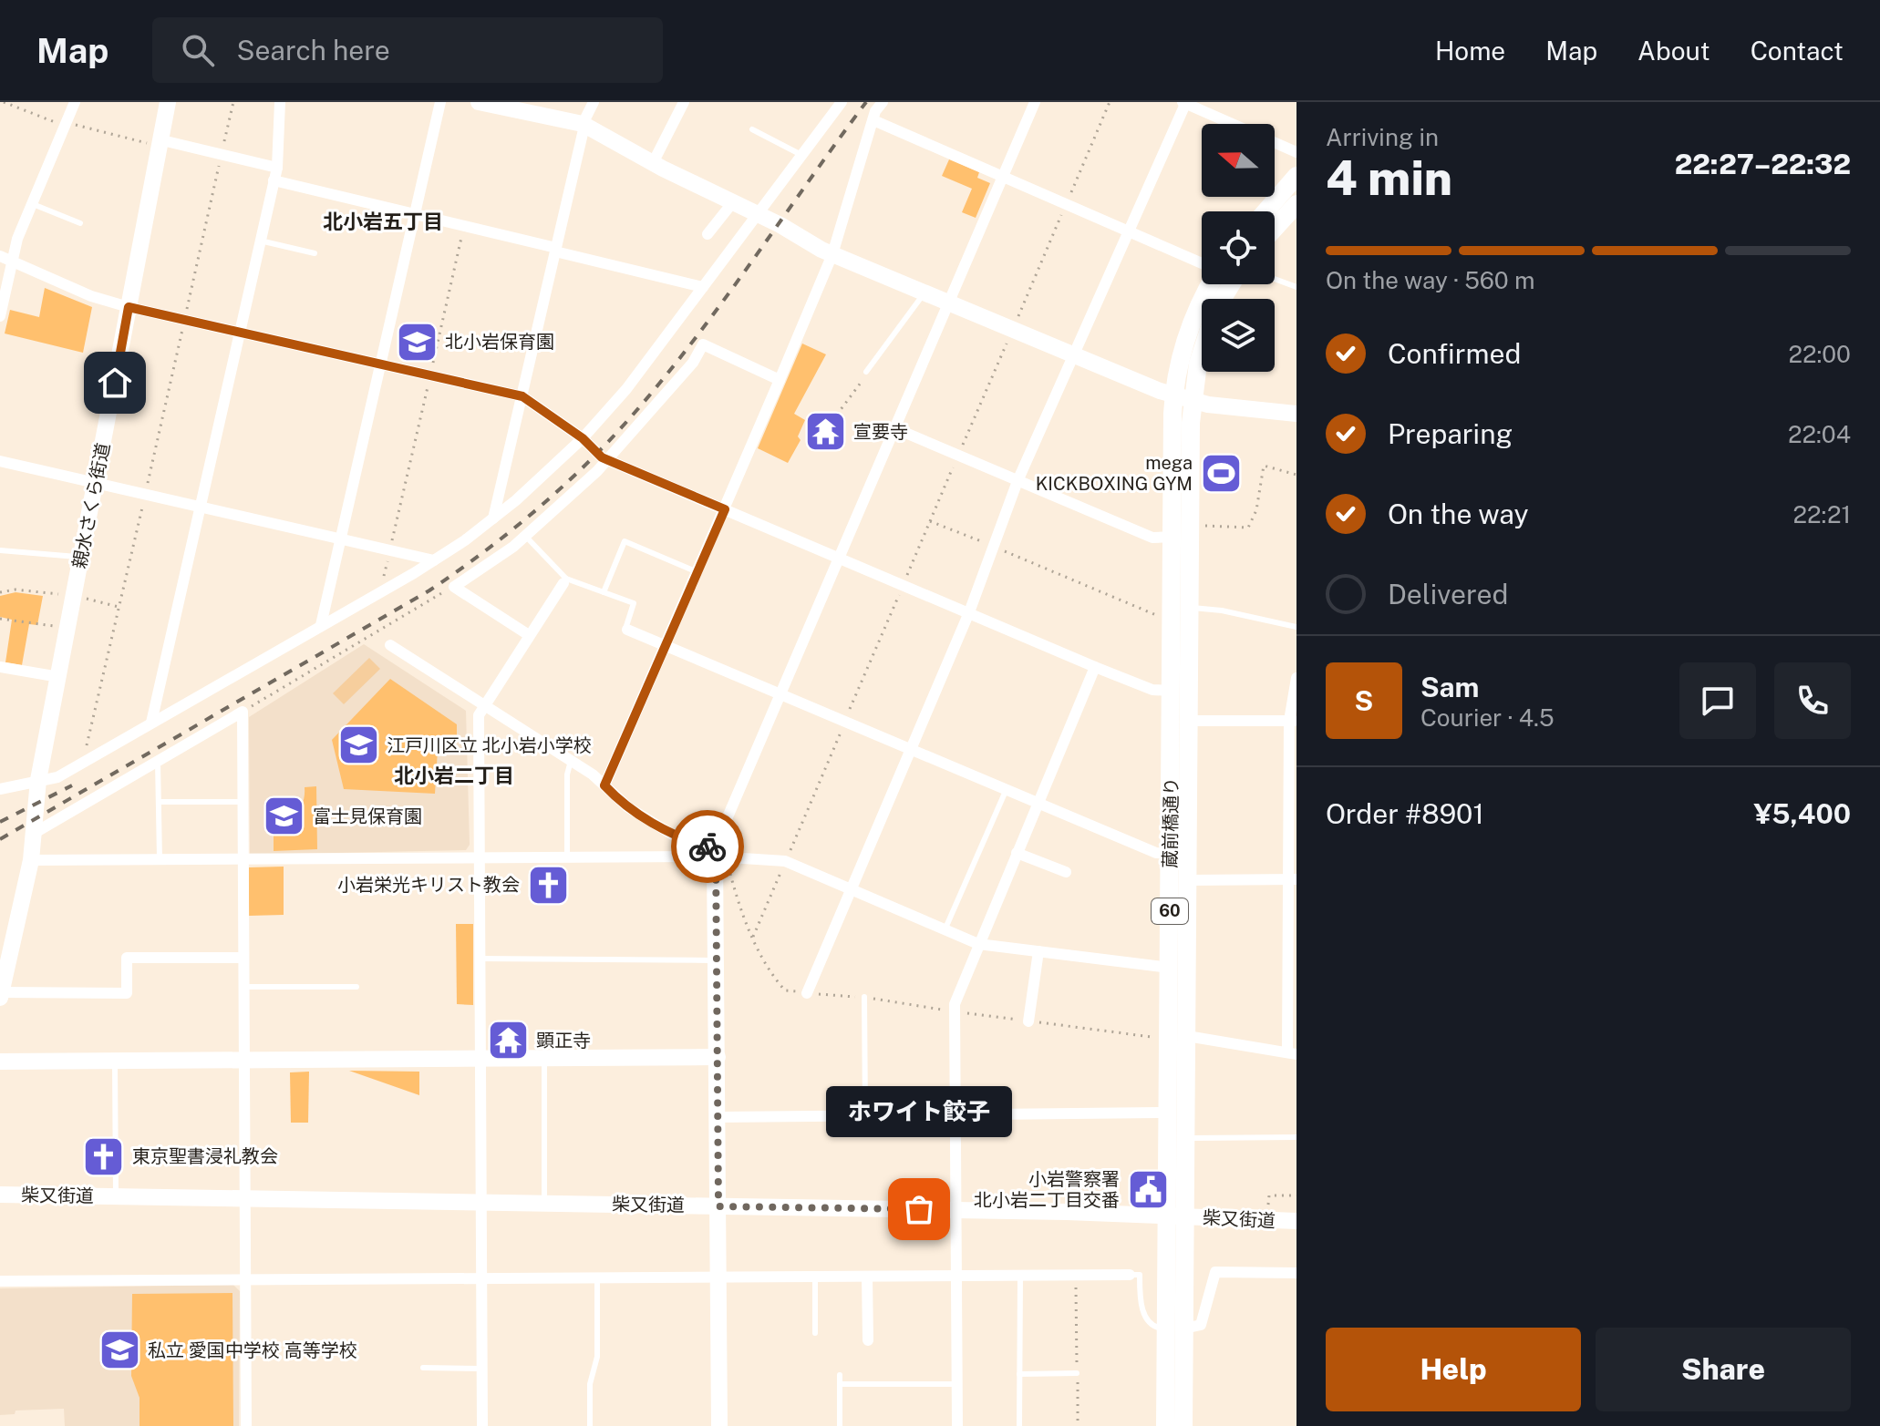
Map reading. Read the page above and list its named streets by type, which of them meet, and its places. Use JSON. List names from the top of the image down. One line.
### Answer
{"streets":{"main road":["蔵前橋通り","60"],"street":["親水さくら街道","柴又街道"]},"crossings":[["蔵前橋通り","柴又街道"]],"districts":["北小岩五丁目","北小岩二丁目"],"places":{"school or university":["北小岩保育園","江戸川区立 北小岩小学校","富士見保育園","私立 愛国中学校 高等学校"],"temple":["宣要寺","顕正寺"],"sports":["mega KICKBOXING GYM"],"church":["小岩栄光キリスト教会","東京聖書浸礼教会"],"public building":["小岩警察署 北小岩二丁目交番"],"other":["ホワイト餃子"]},"north":"left","page":{"header":"Map","search":"Search here","nav":["Home","Map","About","Contact"],"heading":["4 min","Arriving in","22:27–22:32"],"panel":["Sam","Courier · 4.5","Order #8901","¥5,400"],"bar":"On the way · 560 m","list":[["Confirmed","22:00"],["Preparing","22:04"],["On the way","22:21"],"Delivered"],"round":"S","bubble":"ホワイト餃子","buttons":["Help","Share"]}}
